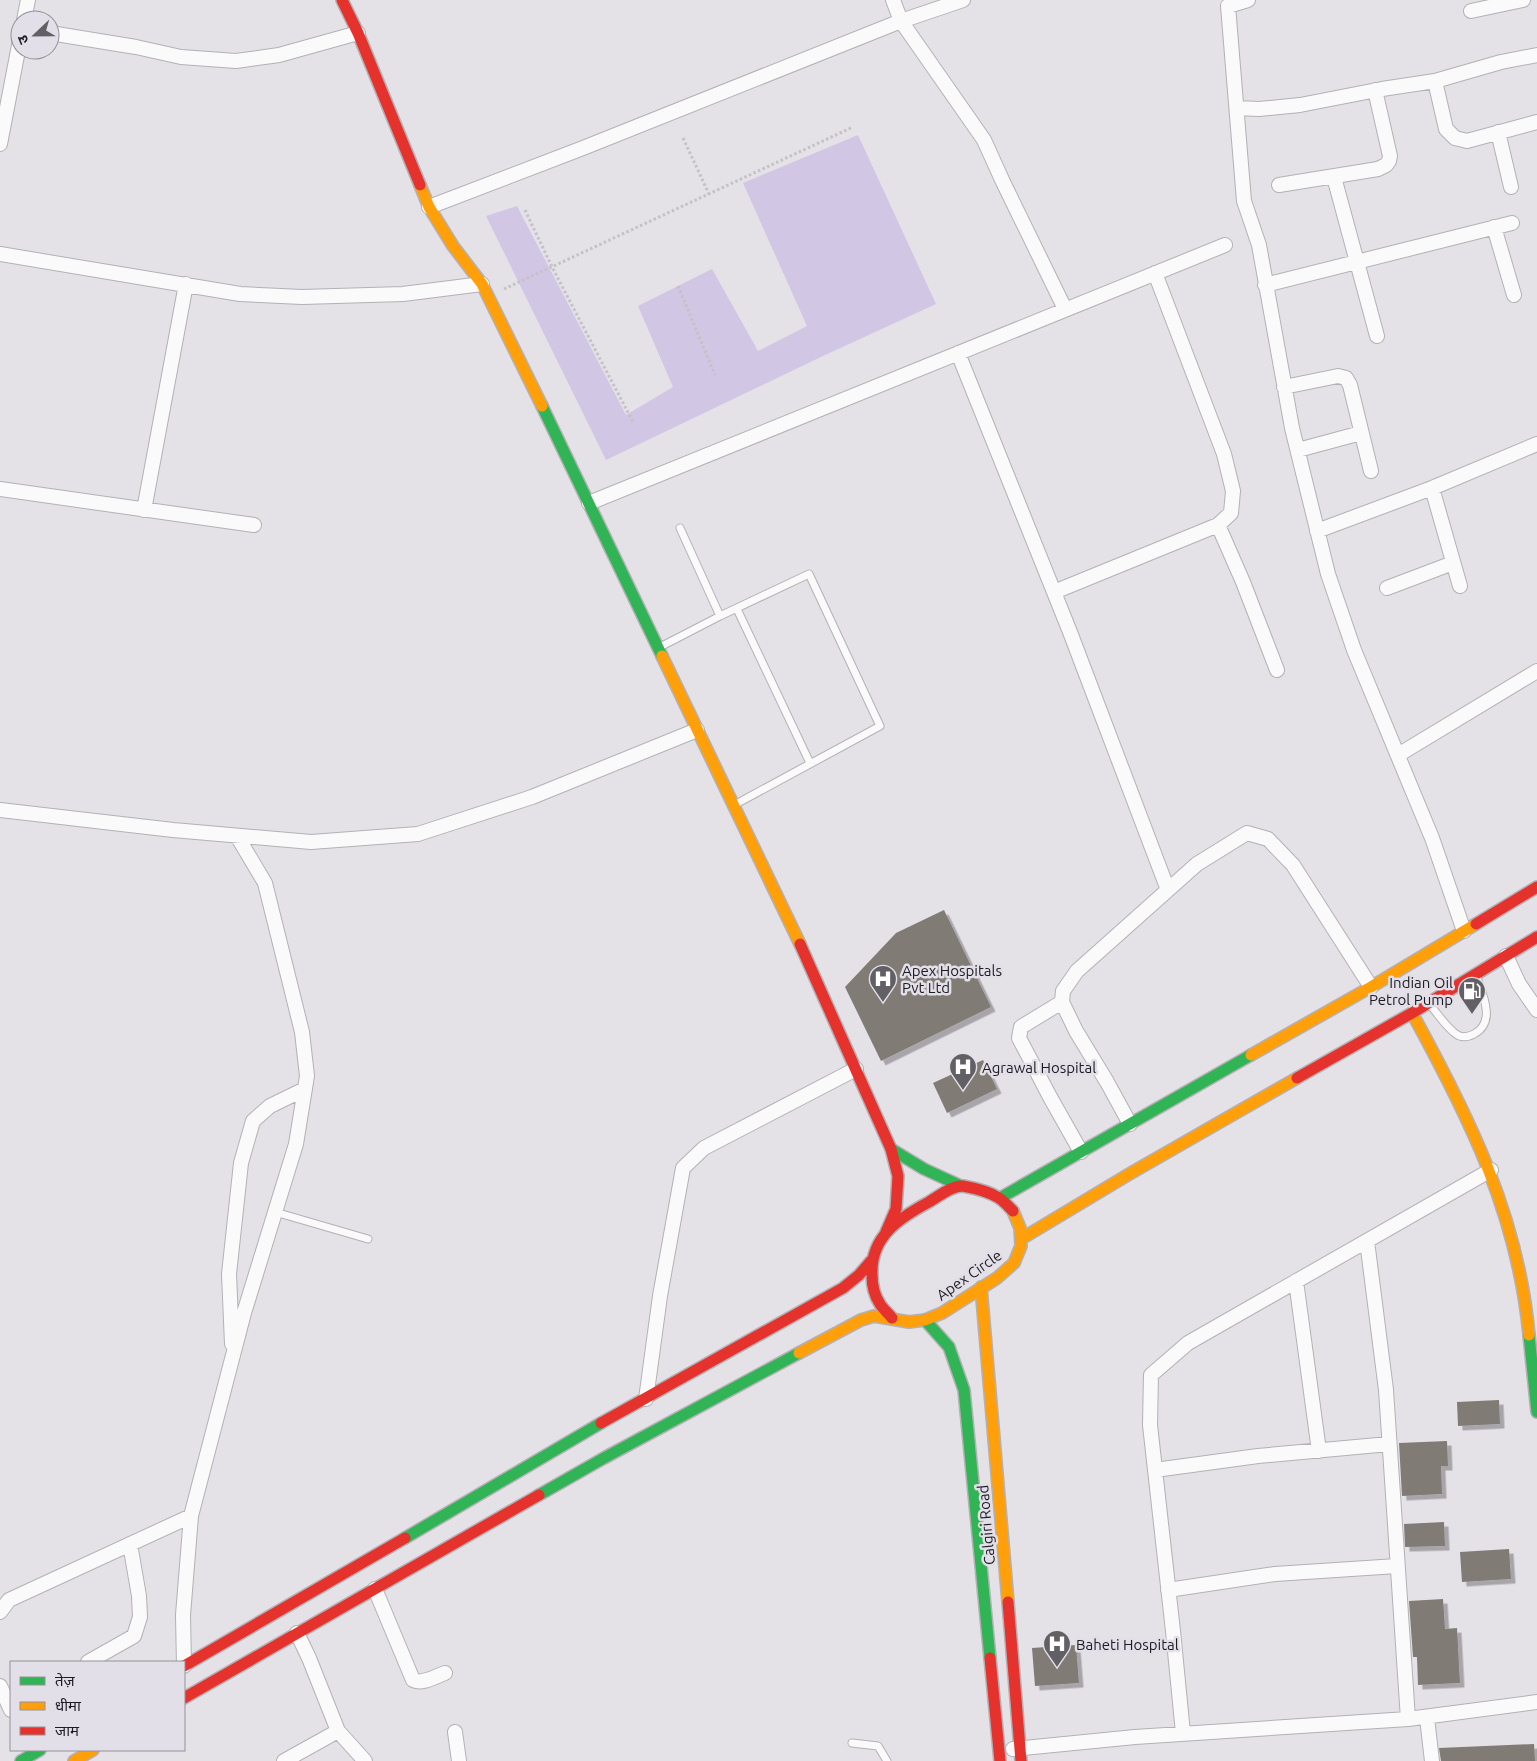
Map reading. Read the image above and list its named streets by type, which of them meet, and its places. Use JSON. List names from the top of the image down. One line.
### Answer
{"streets":{"main road":["Apex Circle","Calgiri Road"]},"crossings":[["Apex Circle","Calgiri Road"]],"places":{"hospital":["Apex Hospitals Pvt Ltd","Agrawal Hospital","Baheti Hospital"],"fuel station":["Indian Oil Petrol Pump"]},"legend":["तेज़","धीमा","जाम"],"north":"left"}
